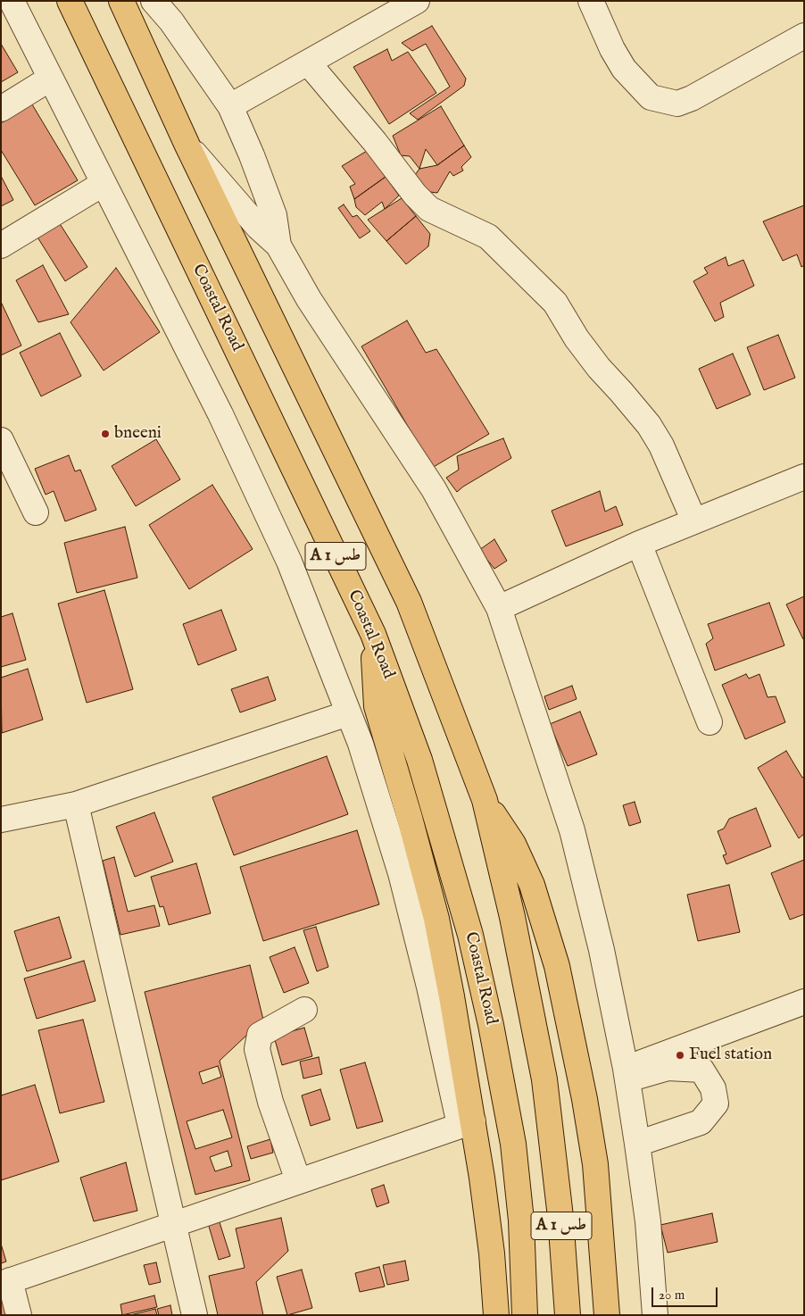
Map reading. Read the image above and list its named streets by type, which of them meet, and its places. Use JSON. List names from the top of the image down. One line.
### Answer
{"streets":{"highway":["Coastal Road","A 1 طس"]},"places":["bneeni","Fuel station"],"scale_bar":"20 m"}
